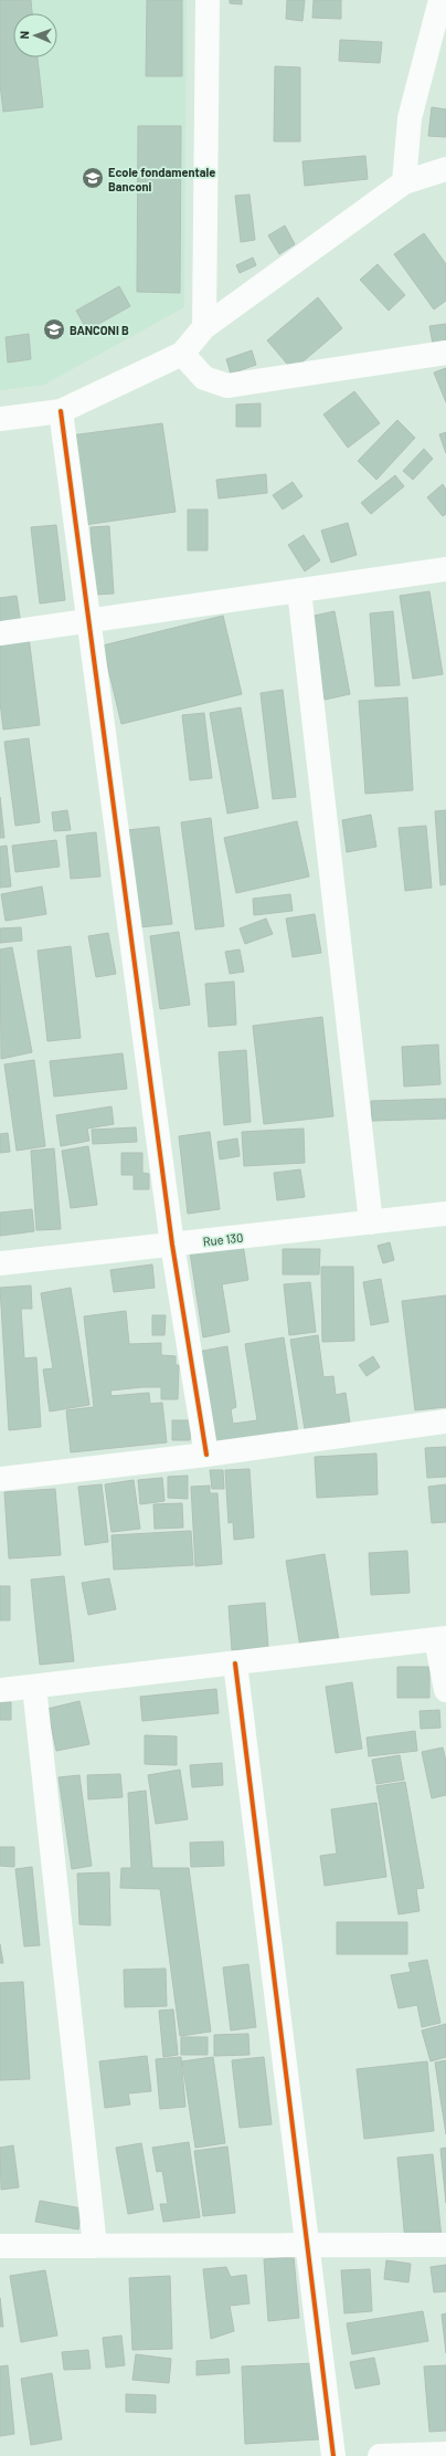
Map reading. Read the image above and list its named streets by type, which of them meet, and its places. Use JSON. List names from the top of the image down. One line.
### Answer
{"streets":{"street":["Rue 130"]},"places":{"school or university":["Ecole fondamentale Banconi","BANCONI B"]},"north":"left"}
